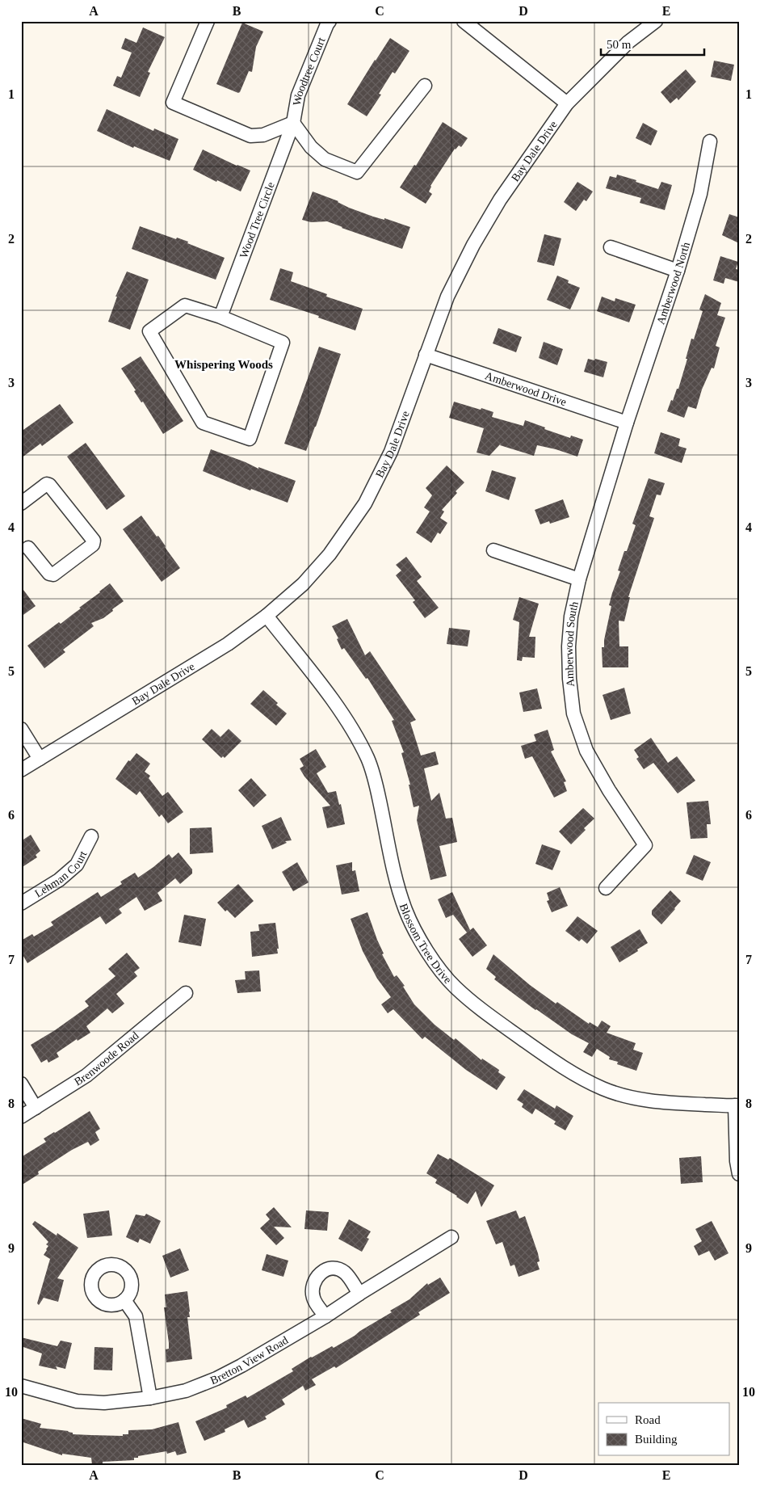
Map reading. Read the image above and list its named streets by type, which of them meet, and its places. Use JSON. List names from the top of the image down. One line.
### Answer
{"streets":{"street":["Woodtree Court","Bay Dale Drive","Wood Tree Circle","Amberwood North","Amberwood Drive","Amberwood South","Lehman Court","Blossom Tree Drive","Brenwoode Road","Bretton View Road"]},"crossings":[["Woodtree Court","Wood Tree Circle"],["Bay Dale Drive","Amberwood Drive"],["Bay Dale Drive","Blossom Tree Drive"],["Amberwood North","Amberwood Drive"],["Amberwood North","Amberwood South"],["Amberwood Drive","Amberwood South"]],"districts":["Whispering Woods"],"legend":["Road","Building"],"scale_bar":"50 m","grid":{"columns":["A","B","C","D","E"],"rows":["1","2","3","4","5","6","7","8","9","10"]}}
